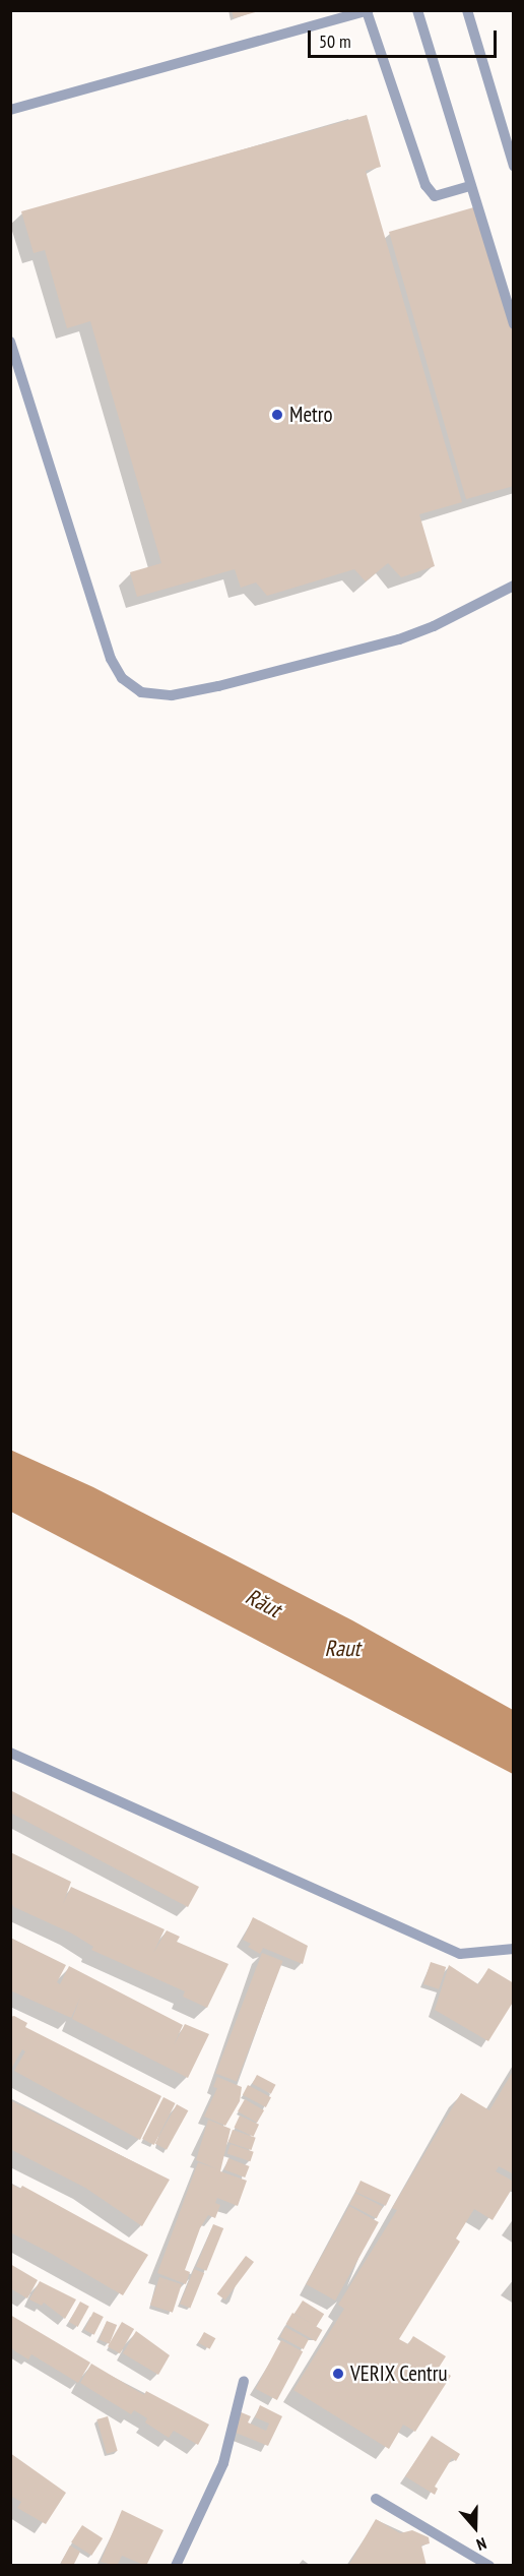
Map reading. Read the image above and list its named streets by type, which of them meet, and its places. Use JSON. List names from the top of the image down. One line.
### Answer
{"water":["Răut","Raut"],"places":["Metro","VERIX Centru"],"scale_bar":"50 m","north":"bottom"}
